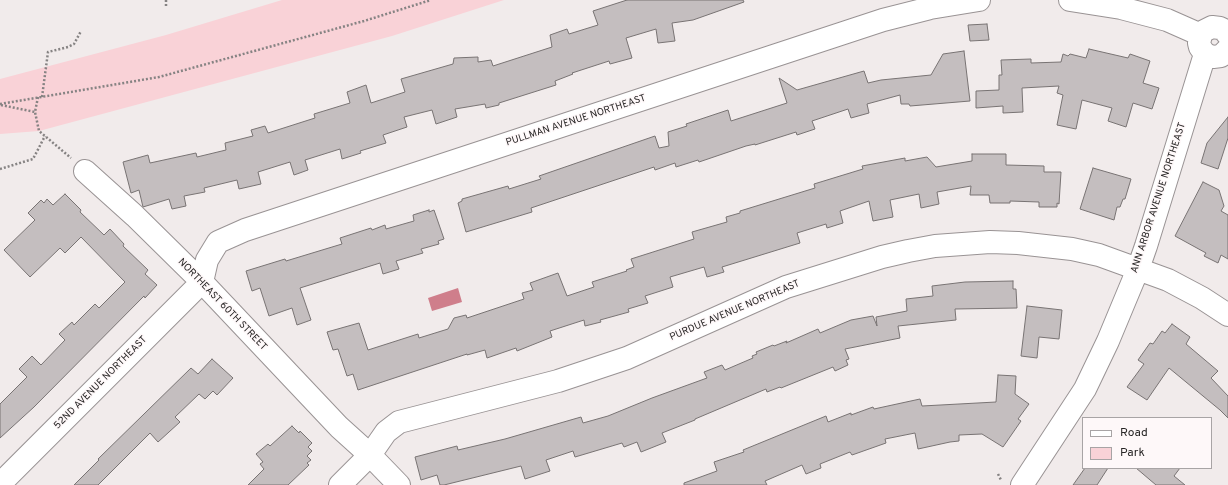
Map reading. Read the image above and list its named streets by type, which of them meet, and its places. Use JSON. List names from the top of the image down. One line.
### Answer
{"streets":{"street":["PULLMAN AVENUE NORTHEAST","ANN ARBOR AVENUE NORTHEAST","NORTHEAST 60TH STREET","PURDUE AVENUE NORTHEAST","52ND AVENUE NORTHEAST"]},"crossings":[["PULLMAN AVENUE NORTHEAST","NORTHEAST 60TH STREET"],["PULLMAN AVENUE NORTHEAST","52ND AVENUE NORTHEAST"],["ANN ARBOR AVENUE NORTHEAST","PURDUE AVENUE NORTHEAST"],["NORTHEAST 60TH STREET","PURDUE AVENUE NORTHEAST"],["NORTHEAST 60TH STREET","52ND AVENUE NORTHEAST"]],"legend":["Road","Park"]}
